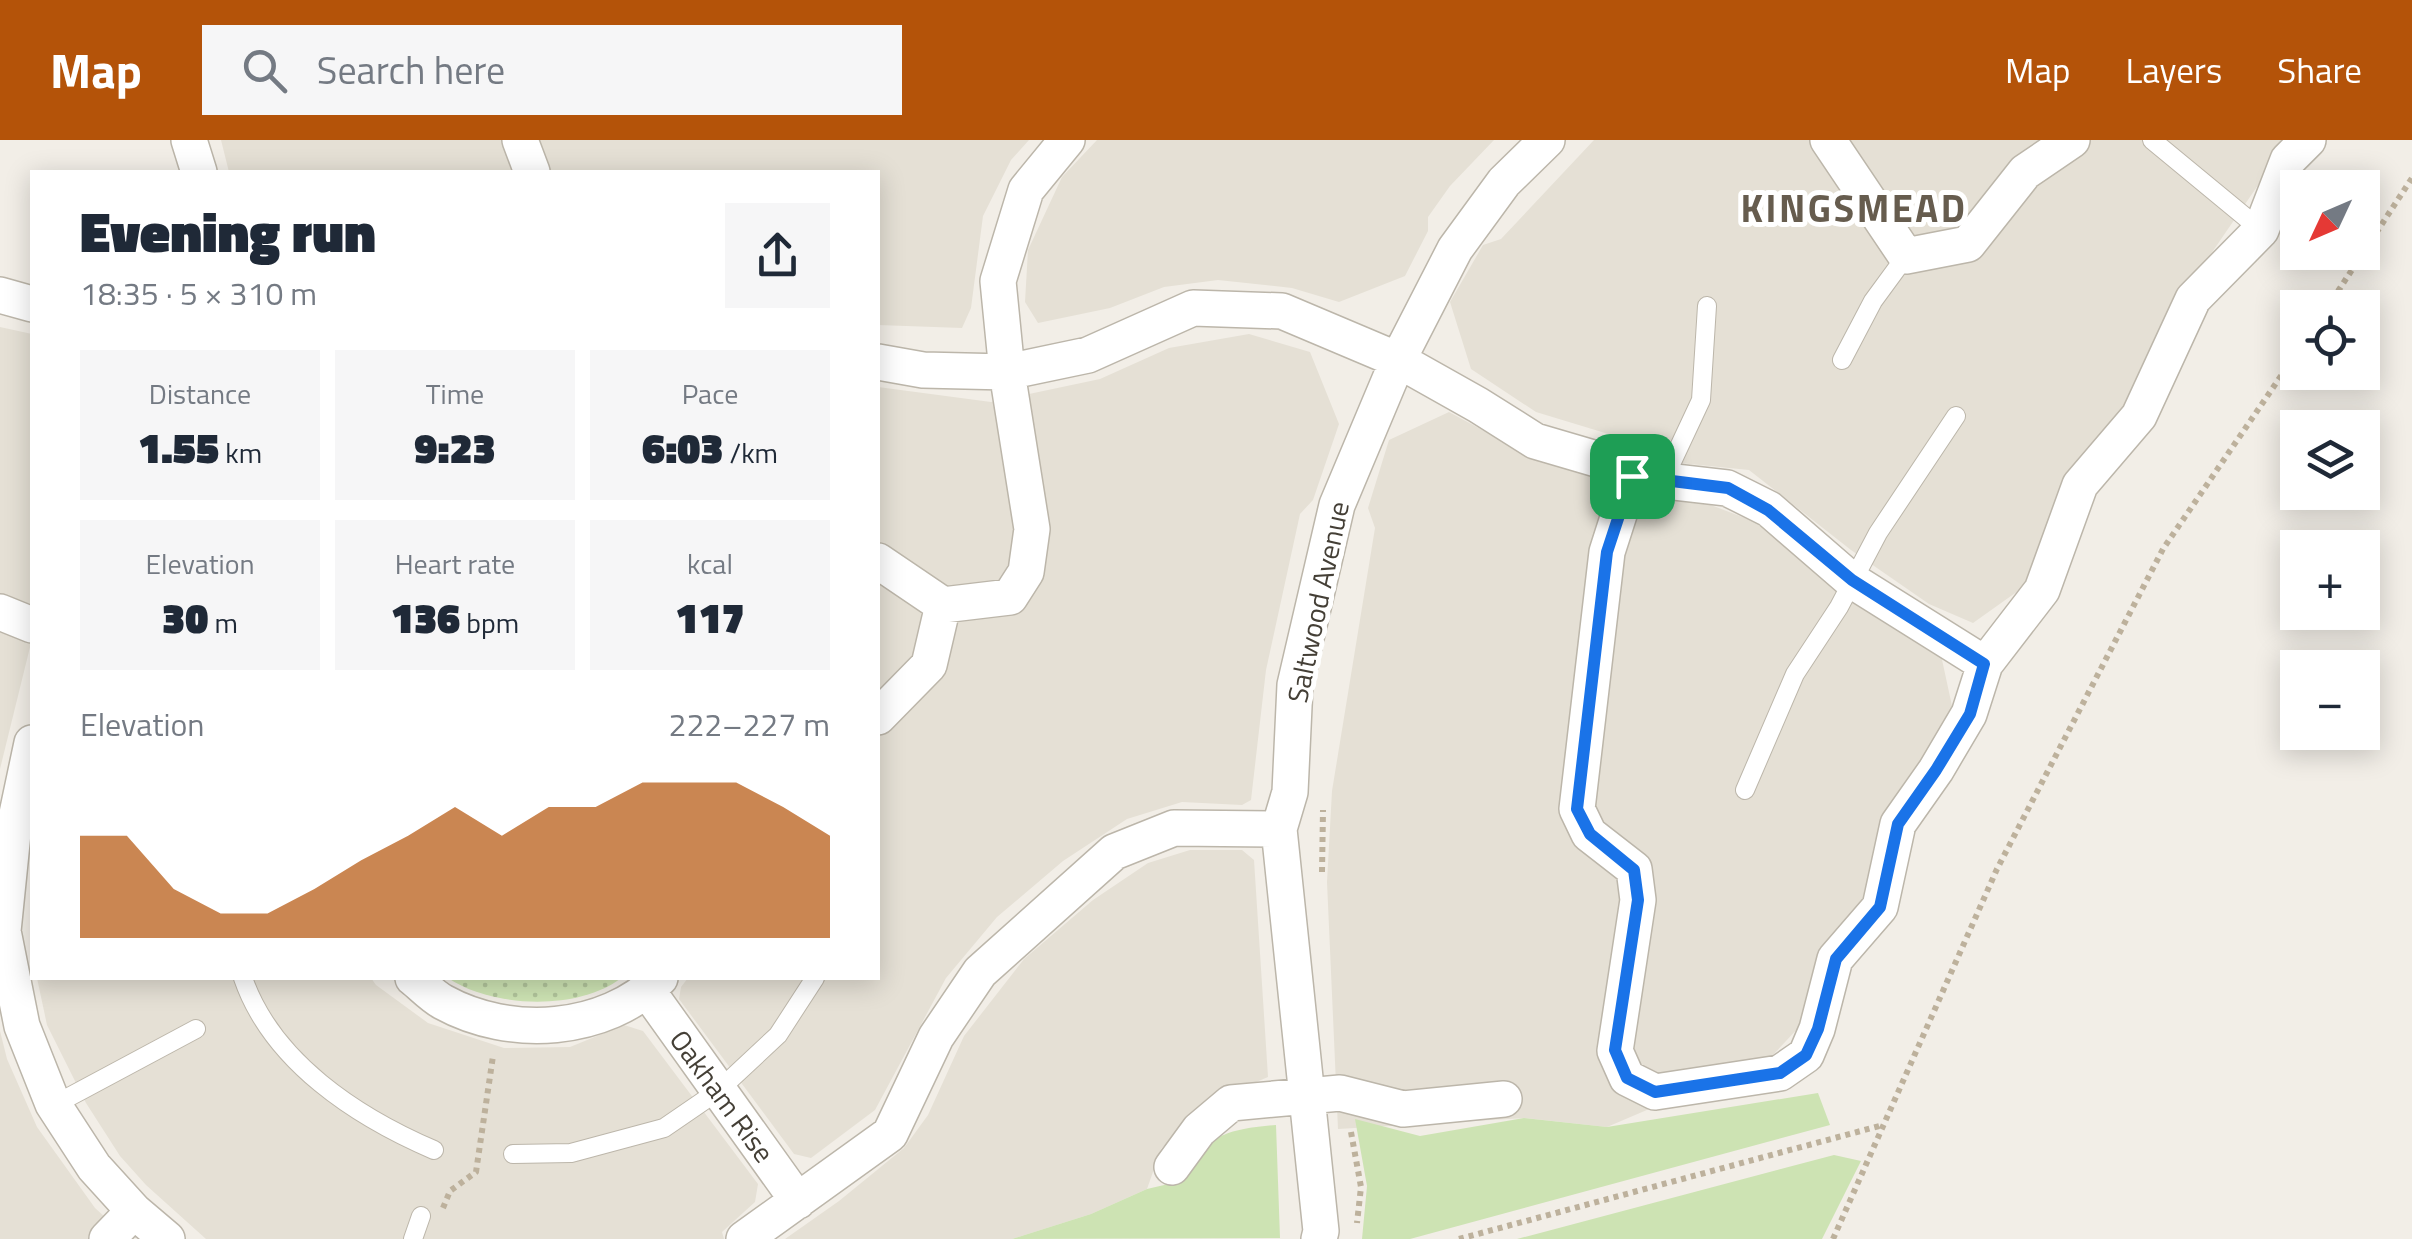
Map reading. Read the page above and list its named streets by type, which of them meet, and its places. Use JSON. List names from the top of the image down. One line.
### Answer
{"streets":{"street":["Saltwood Avenue","Oakham Rise"]},"districts":["KINGSMEAD"],"north":"bottom left","page":{"header":"Map","search":"Search here","nav":["Map","Layers","Share"],"map_buttons":["+","−"],"heading":["Evening run","18:35 · 5 × 310 m"],"stats":[["Distance","1.55 km"],["Time","9:23"],["Pace","6:03 /km"],["Elevation","30 m"],["Heart rate","136 bpm"],["kcal","117"]],"chart":["Elevation","222–227 m"]}}
